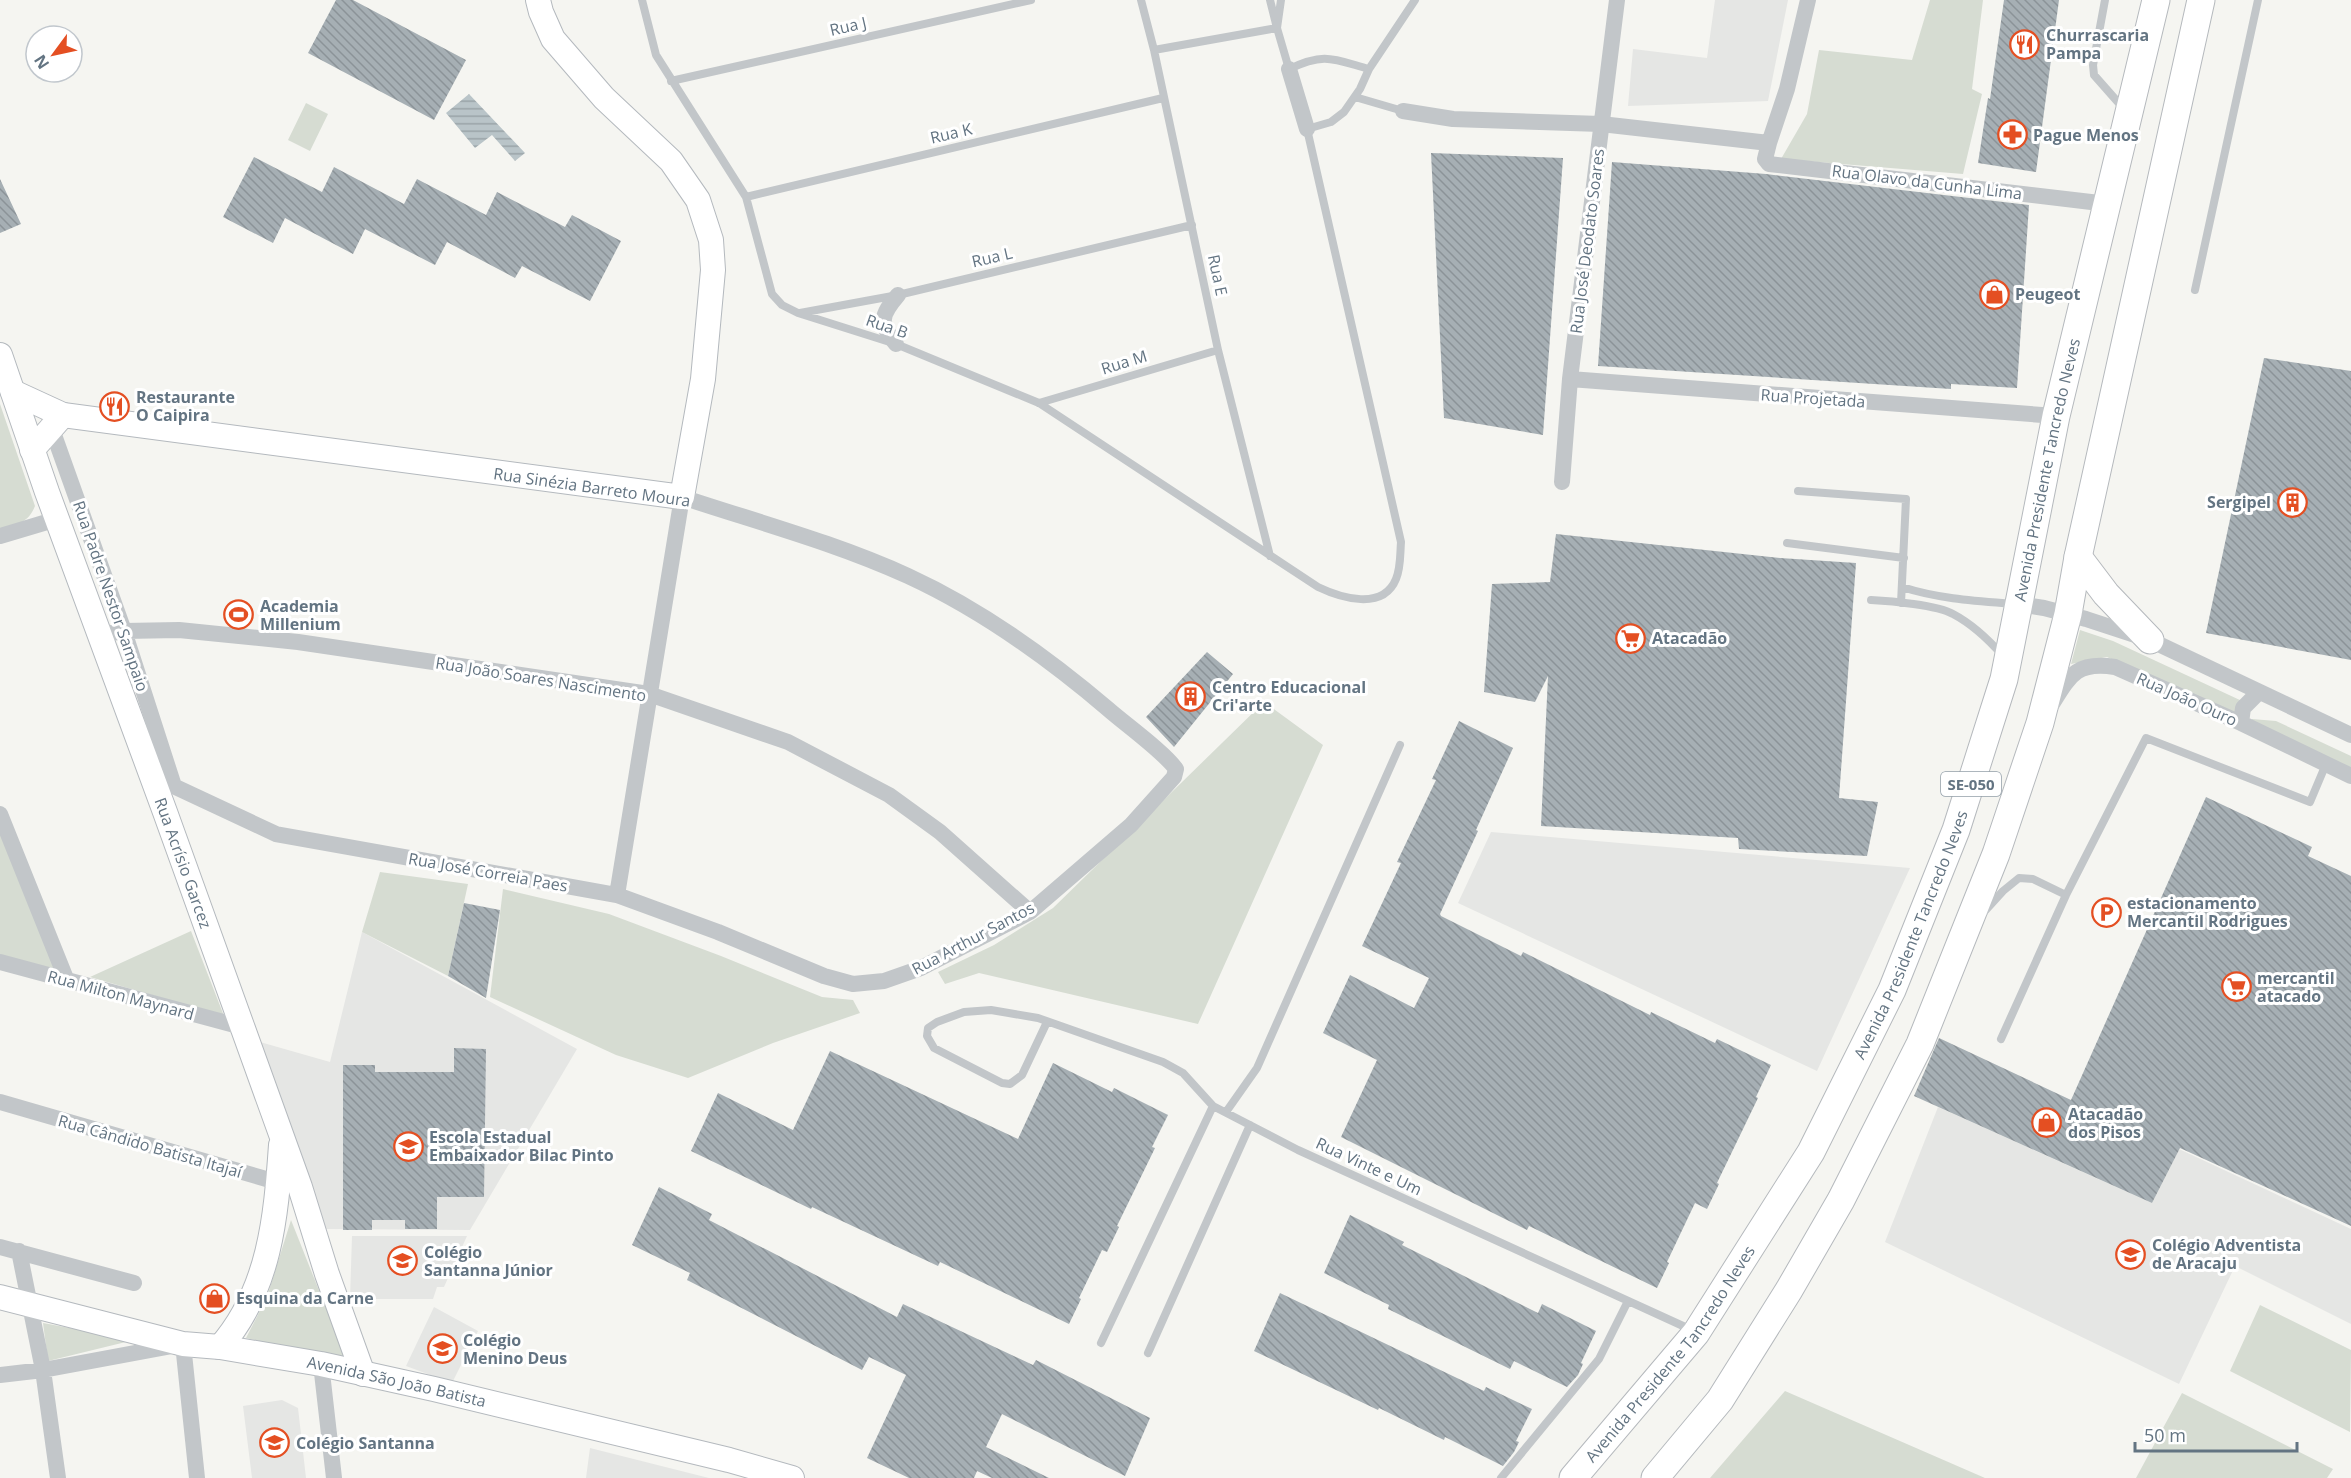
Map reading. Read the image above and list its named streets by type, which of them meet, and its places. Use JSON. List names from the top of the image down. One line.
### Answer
{"streets":{"main road":["Avenida Presidente Tancredo Neves","SE-050"],"street":["Rua Olavo da Cunha Lima","Rua José Deodato Soares","Rua Projetada","Rua Sinézia Barreto Moura","Rua Padre Nestor Sampaio","Rua João Soares Nascimento","Rua João Ouro","Rua Acrísio Garcez","Rua José Correia Paes","Rua Arthur Santos","Rua Milton Maynard","Rua Cândido Batista Itajaí","Avenida São João Batista"],"lane":["Rua J","Rua K","Rua L","Rua E","Rua B","Rua M","Rua Vinte e Um"]},"crossings":[["Rua J","Rua B"],["Rua K","Rua E"],["Rua K","Rua B"],["Rua Olavo da Cunha Lima","Avenida Presidente Tancredo Neves"],["Rua José Deodato Soares","Rua Projetada"],["Rua L","Rua E"],["Rua L","Rua B"],["Rua E","Rua B"],["Rua E","Rua M"],["Rua B","Rua M"],["Rua Projetada","Avenida Presidente Tancredo Neves"],["Avenida Presidente Tancredo Neves","Rua Vinte e Um"],["Rua Sinézia Barreto Moura","Rua Padre Nestor Sampaio"],["Rua Sinézia Barreto Moura","Rua Acrísio Garcez"],["Rua Sinézia Barreto Moura","Rua Arthur Santos"],["Rua Padre Nestor Sampaio","Rua João Soares Nascimento"],["Rua Padre Nestor Sampaio","Rua José Correia Paes"],["Rua João Soares Nascimento","Rua Acrísio Garcez"],["Rua João Soares Nascimento","Rua Arthur Santos"],["Rua João Ouro","SE-050"],["Rua Acrísio Garcez","Rua José Correia Paes"],["Rua Acrísio Garcez","Rua Milton Maynard"],["Rua Acrísio Garcez","Rua Cândido Batista Itajaí"],["Rua José Correia Paes","Rua Arthur Santos"]],"places":{"restaurant":["Churrascaria Pampa","Restaurante O Caipira"],"pharmacy":["Pague Menos"],"shop":["Peugeot","Atacadão dos Pisos","Esquina da Carne"],"building":["Sergipel","Centro Educacional Cri'arte"],"sports":["Academia Millenium"],"supermarket":["Atacadão","mercantil atacado"],"parking":["estacionamento Mercantil Rodrigues"],"school or university":["Escola Estadual Embaixador Bilac Pinto","Colégio Adventista de Aracaju","Colégio Santanna Júnior","Colégio Menino Deus","Colégio Santanna"]},"scale_bar":"50 m","north":"bottom left"}
